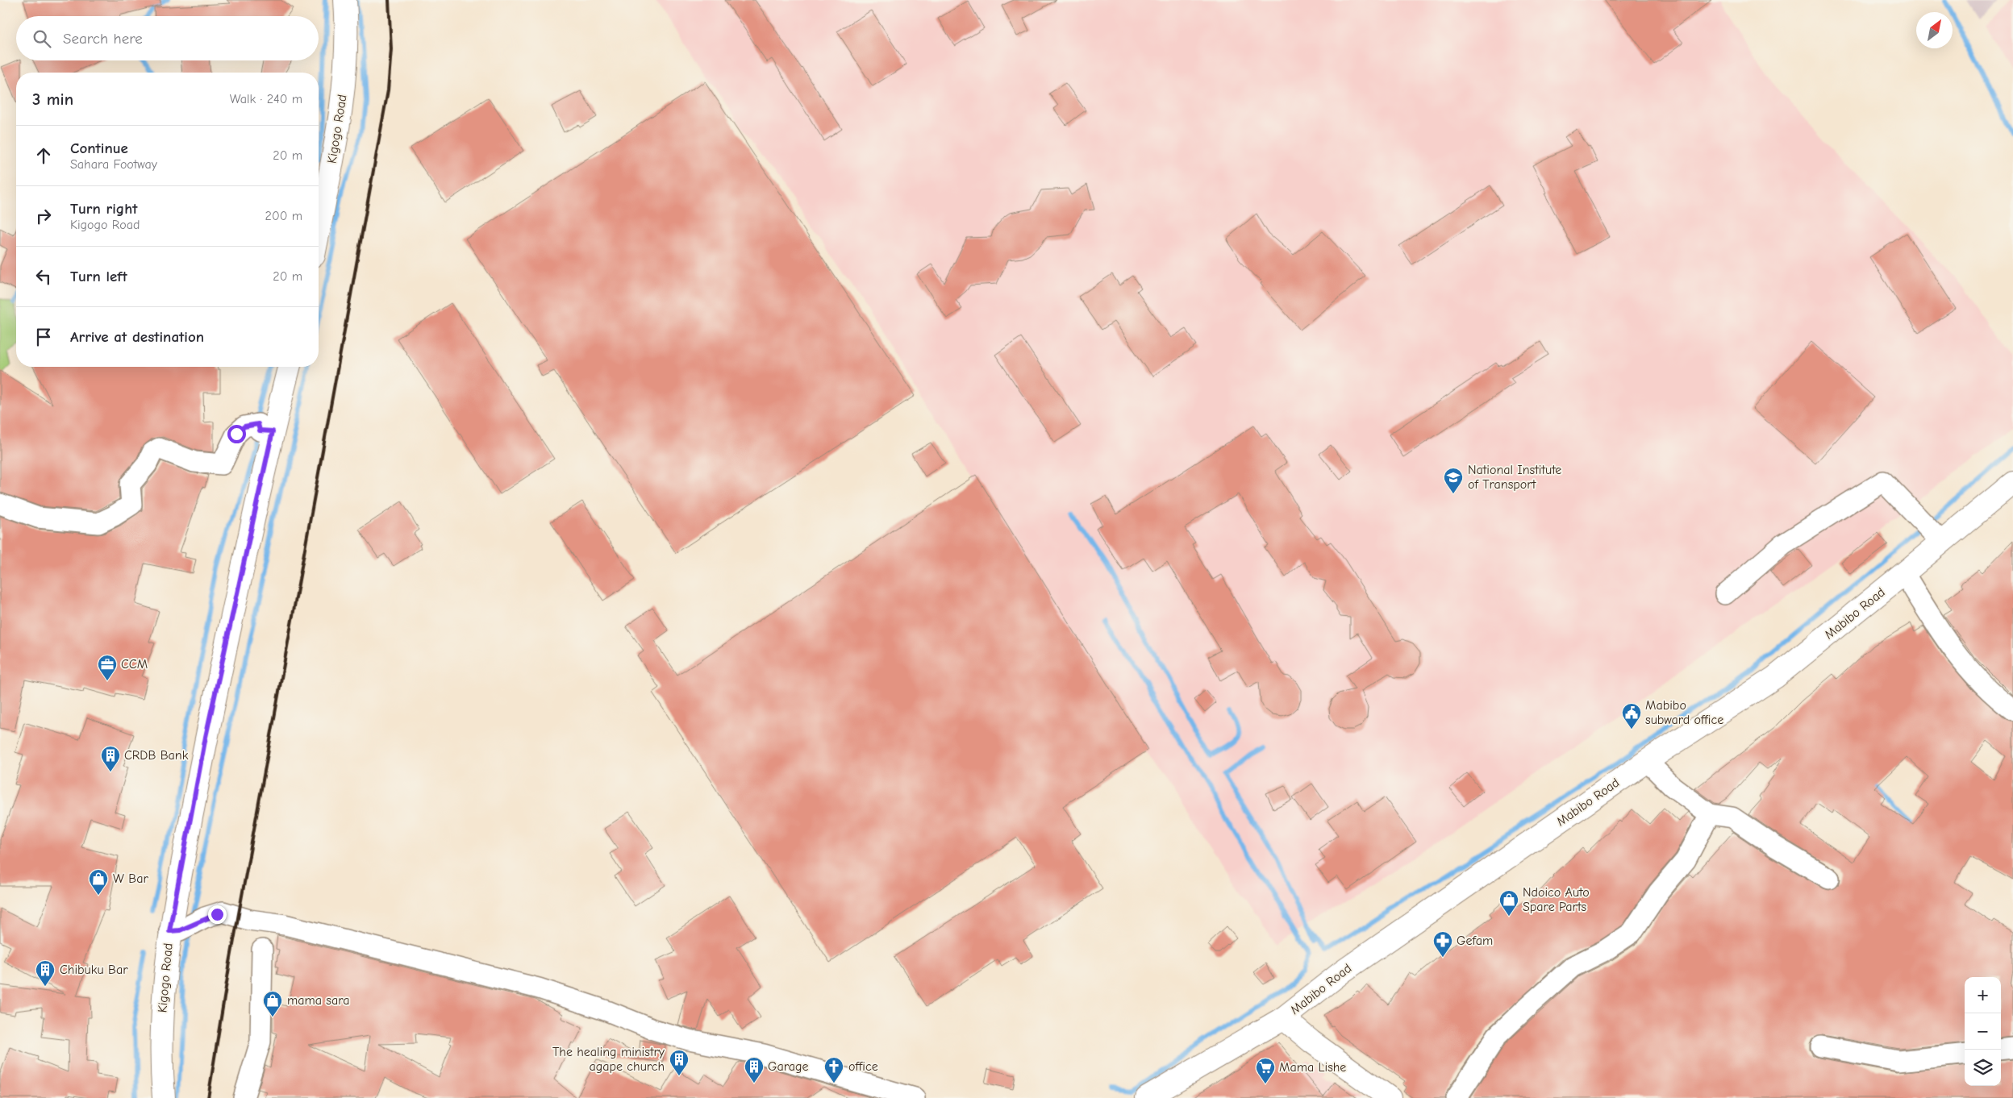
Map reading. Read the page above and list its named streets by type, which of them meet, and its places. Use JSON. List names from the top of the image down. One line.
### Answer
{"streets":{"main road":["Kigogo Road","Mabibo Road"]},"places":{"school or university":["National Institute of Transport"],"office":["CCM"],"public building":["Mabibo subward office"],"building":["CRDB Bank","Chibuku Bar","The healing ministry agape church","Garage"],"shop":["W Bar","Ndoico Auto Spare Parts","mama sara"],"pharmacy":["Gefam"],"church":["office"],"supermarket":["Mama Lishe"]},"north":"top right","page":{"search":"Search here","heading":["3 min","Walk · 240 m"],"list":[["Continue","Sahara Footway","20 m"],["Turn right","Kigogo Road","200 m"],["Turn left","20 m"],"Arrive at destination"],"map_buttons":["+","−"]}}
